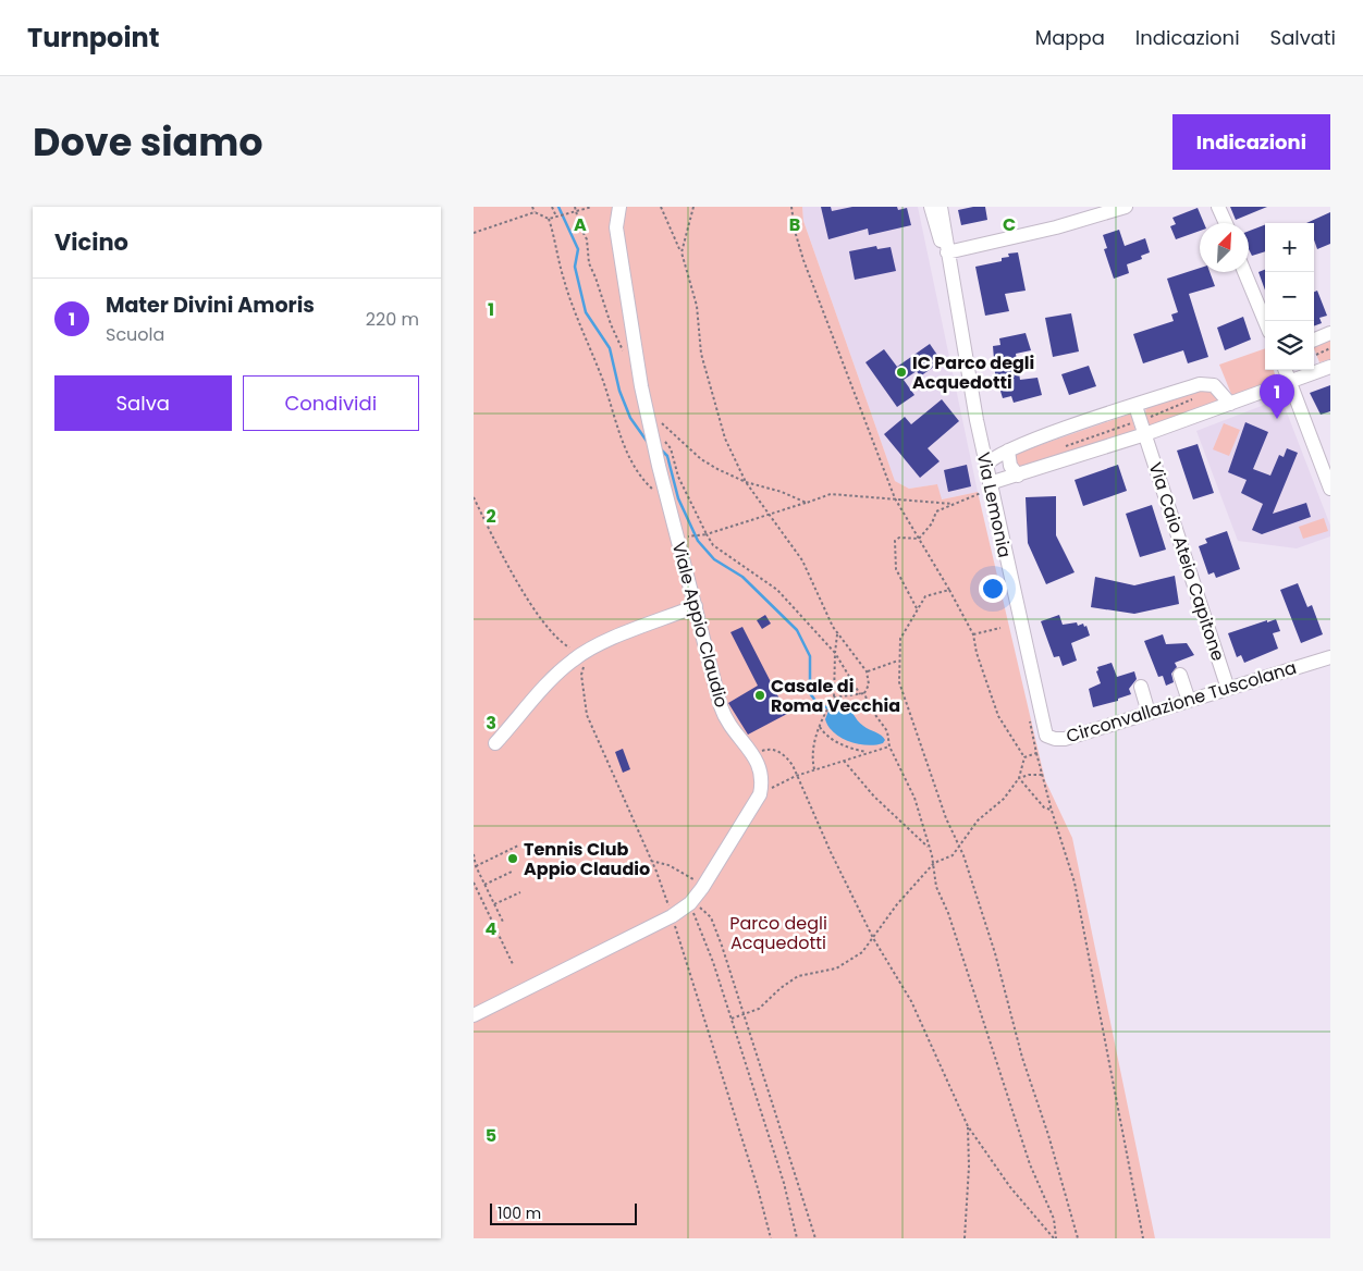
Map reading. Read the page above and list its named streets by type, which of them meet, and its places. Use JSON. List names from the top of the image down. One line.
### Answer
{"streets":{"street":["Via Lemonia","Via Caio Ateio Capitone","Viale Appio Claudio","Circonvallazione Tuscolana"]},"crossings":[["Via Lemonia","Circonvallazione Tuscolana"],["Via Caio Ateio Capitone","Circonvallazione Tuscolana"]],"parks":["Parco degli Acquedotti"],"places":["IC Parco degli Acquedotti","Casale di Roma Vecchia","Tennis Club Appio Claudio"],"scale_bar":"100 m","north":"top right","page":{"header":"Turnpoint","nav":["Mappa","Indicazioni","Salvati"],"title":"Dove siamo","buttons":["Indicazioni",["Salva","Condividi"]],"heading":"Vicino","map_buttons":["+","−"],"list":[{"mark":"1","name":"Mater Divini Amoris","note":"Scuola","value":"220 m"}],"pins":"1","scale":"100 m"},"grid":{"columns":["A","B","C"],"rows":["1","2","3","4","5"]}}
